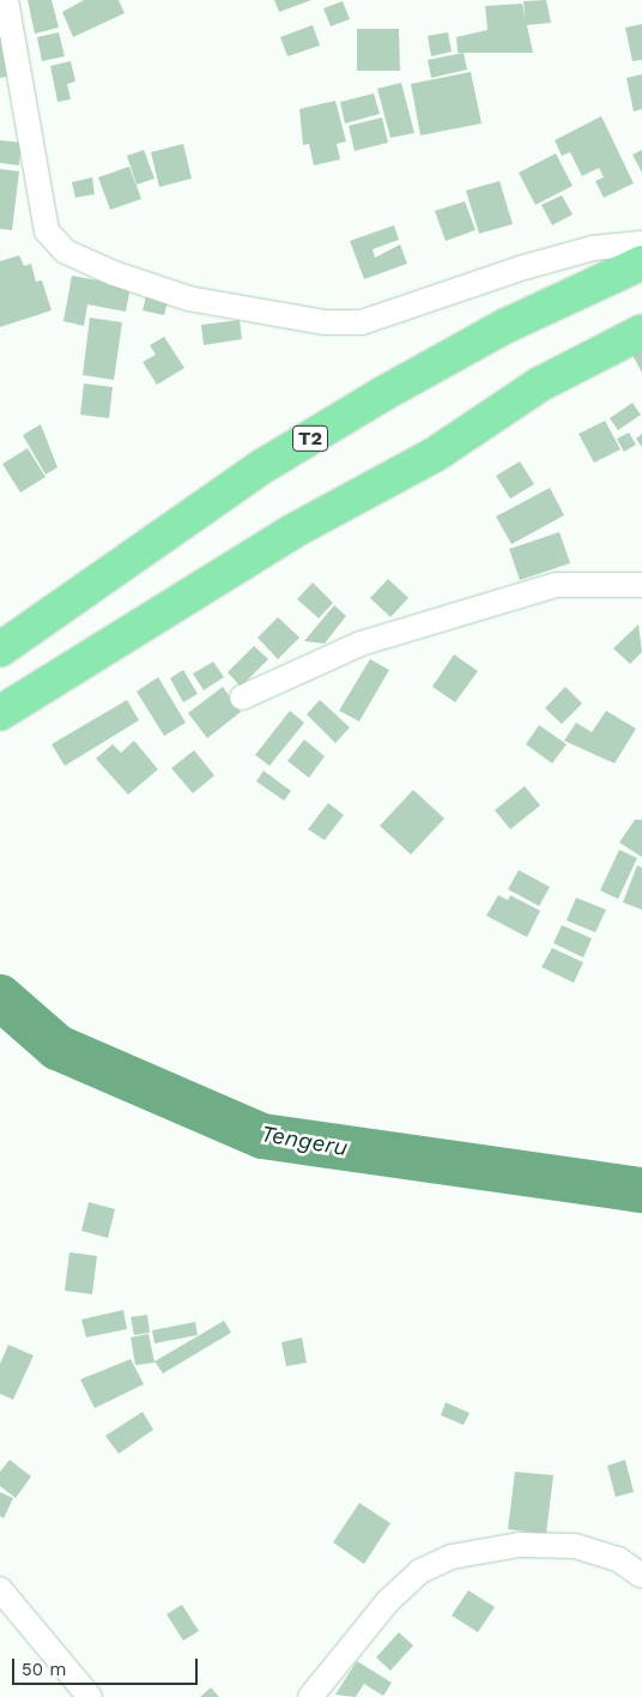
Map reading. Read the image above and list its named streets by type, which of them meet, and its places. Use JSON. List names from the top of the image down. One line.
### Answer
{"streets":{"highway":["T2"]},"water":["Tengeru"],"scale_bar":"50 m"}
